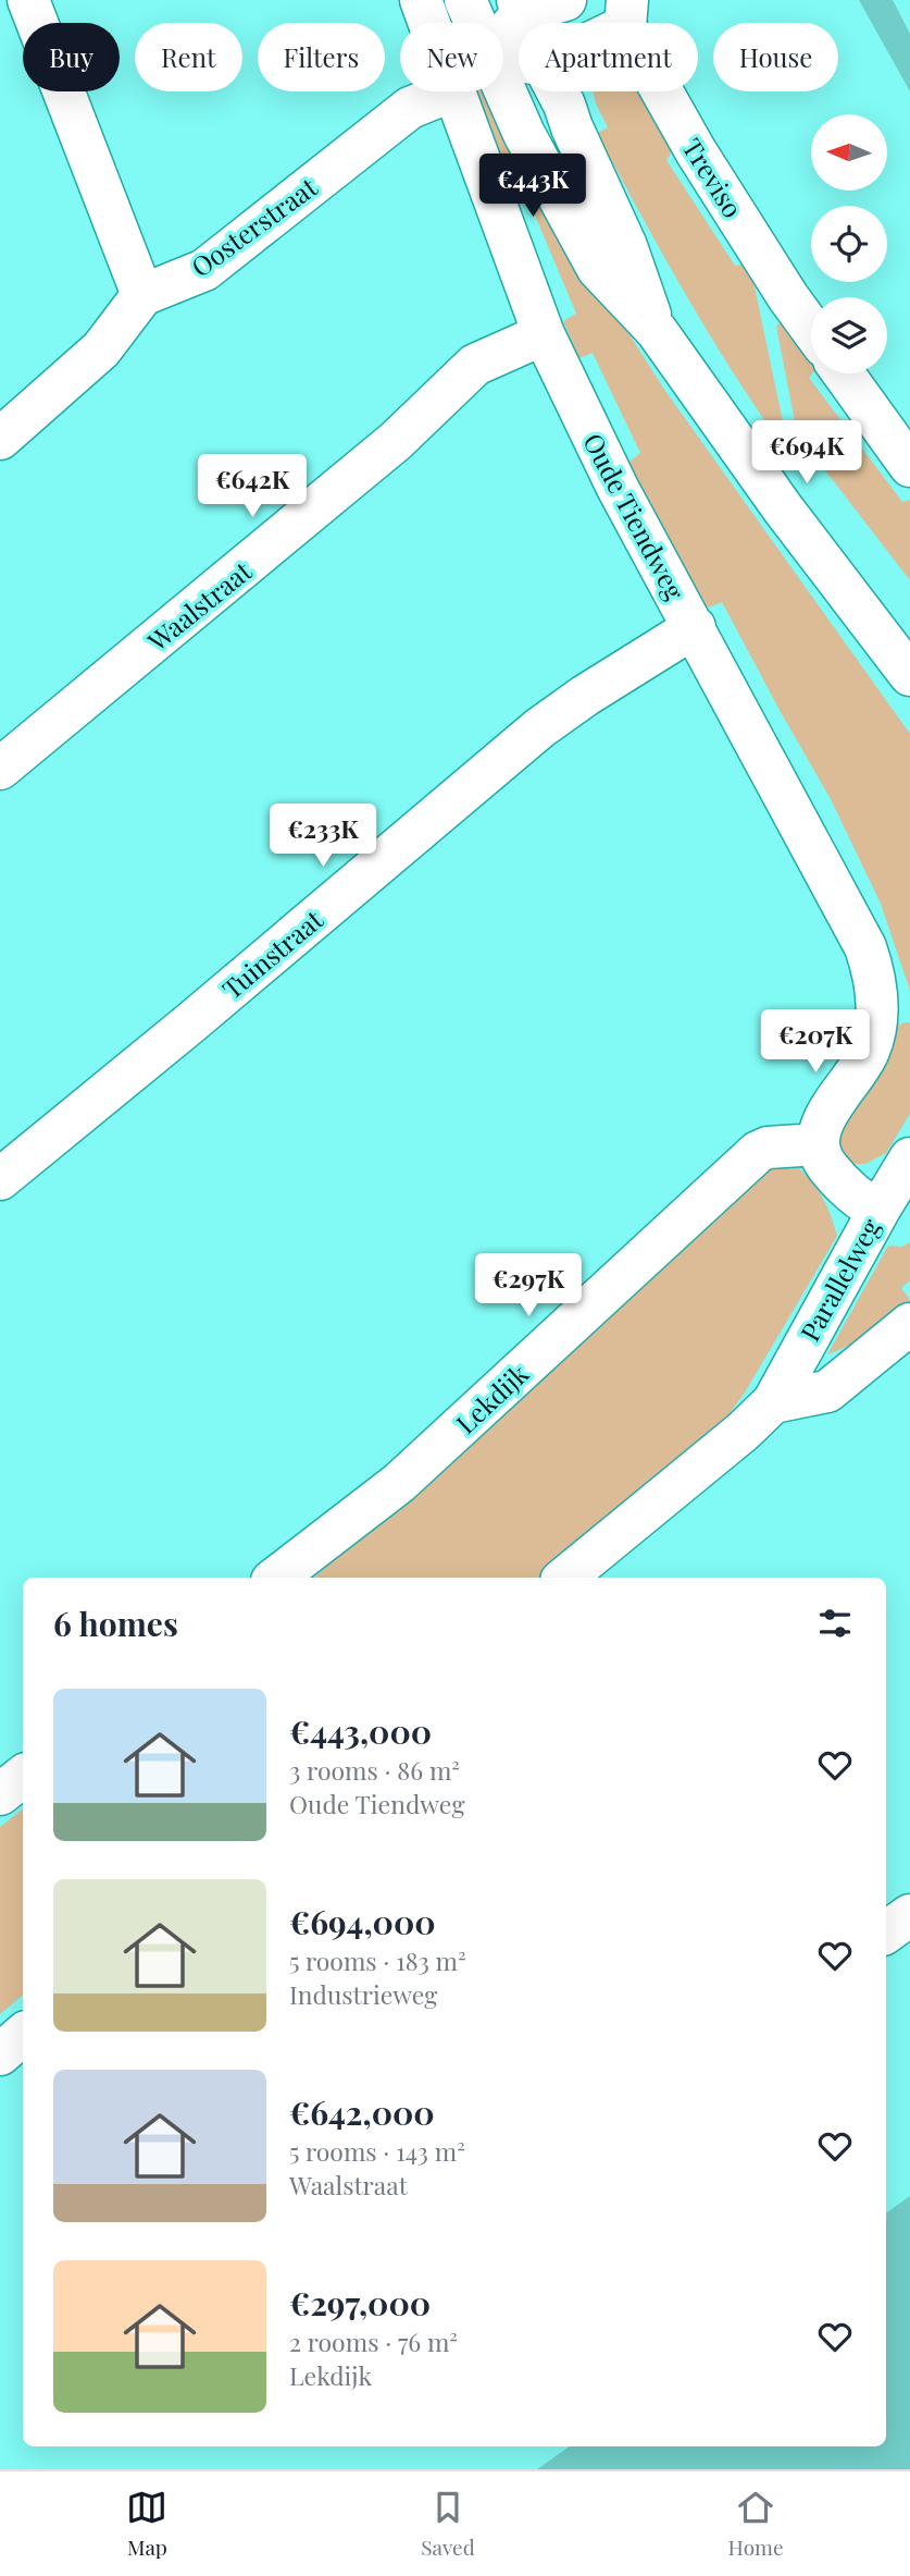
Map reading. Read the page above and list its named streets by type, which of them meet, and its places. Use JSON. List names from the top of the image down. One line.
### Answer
{"streets":{"street":["Treviso","Oosterstraat","Oude Tiendweg","Waalstraat","Tuinstraat","Parallelweg","Lekdijk"]},"crossings":[["Oude Tiendweg","Waalstraat"],["Oude Tiendweg","Tuinstraat"],["Oude Tiendweg","Lekdijk"]],"north":"left","page":{"chip":["Buy","Rent","Filters","New","Apartment","House"],"price":["€443K","€694K","€642K","€233K","€207K","€297K"],"heading":"6 homes","list":[{"name":"€443,000","note":"3 rooms · 86 m² · Oude Tiendweg"},{"name":"€694,000","note":"5 rooms · 183 m² · Industrieweg"},{"name":"€642,000","note":"5 rooms · 143 m² · Waalstraat"},{"name":"€297,000","note":"2 rooms · 76 m² · Lekdijk"}],"tabs":["Map","Saved","Home"]}}
